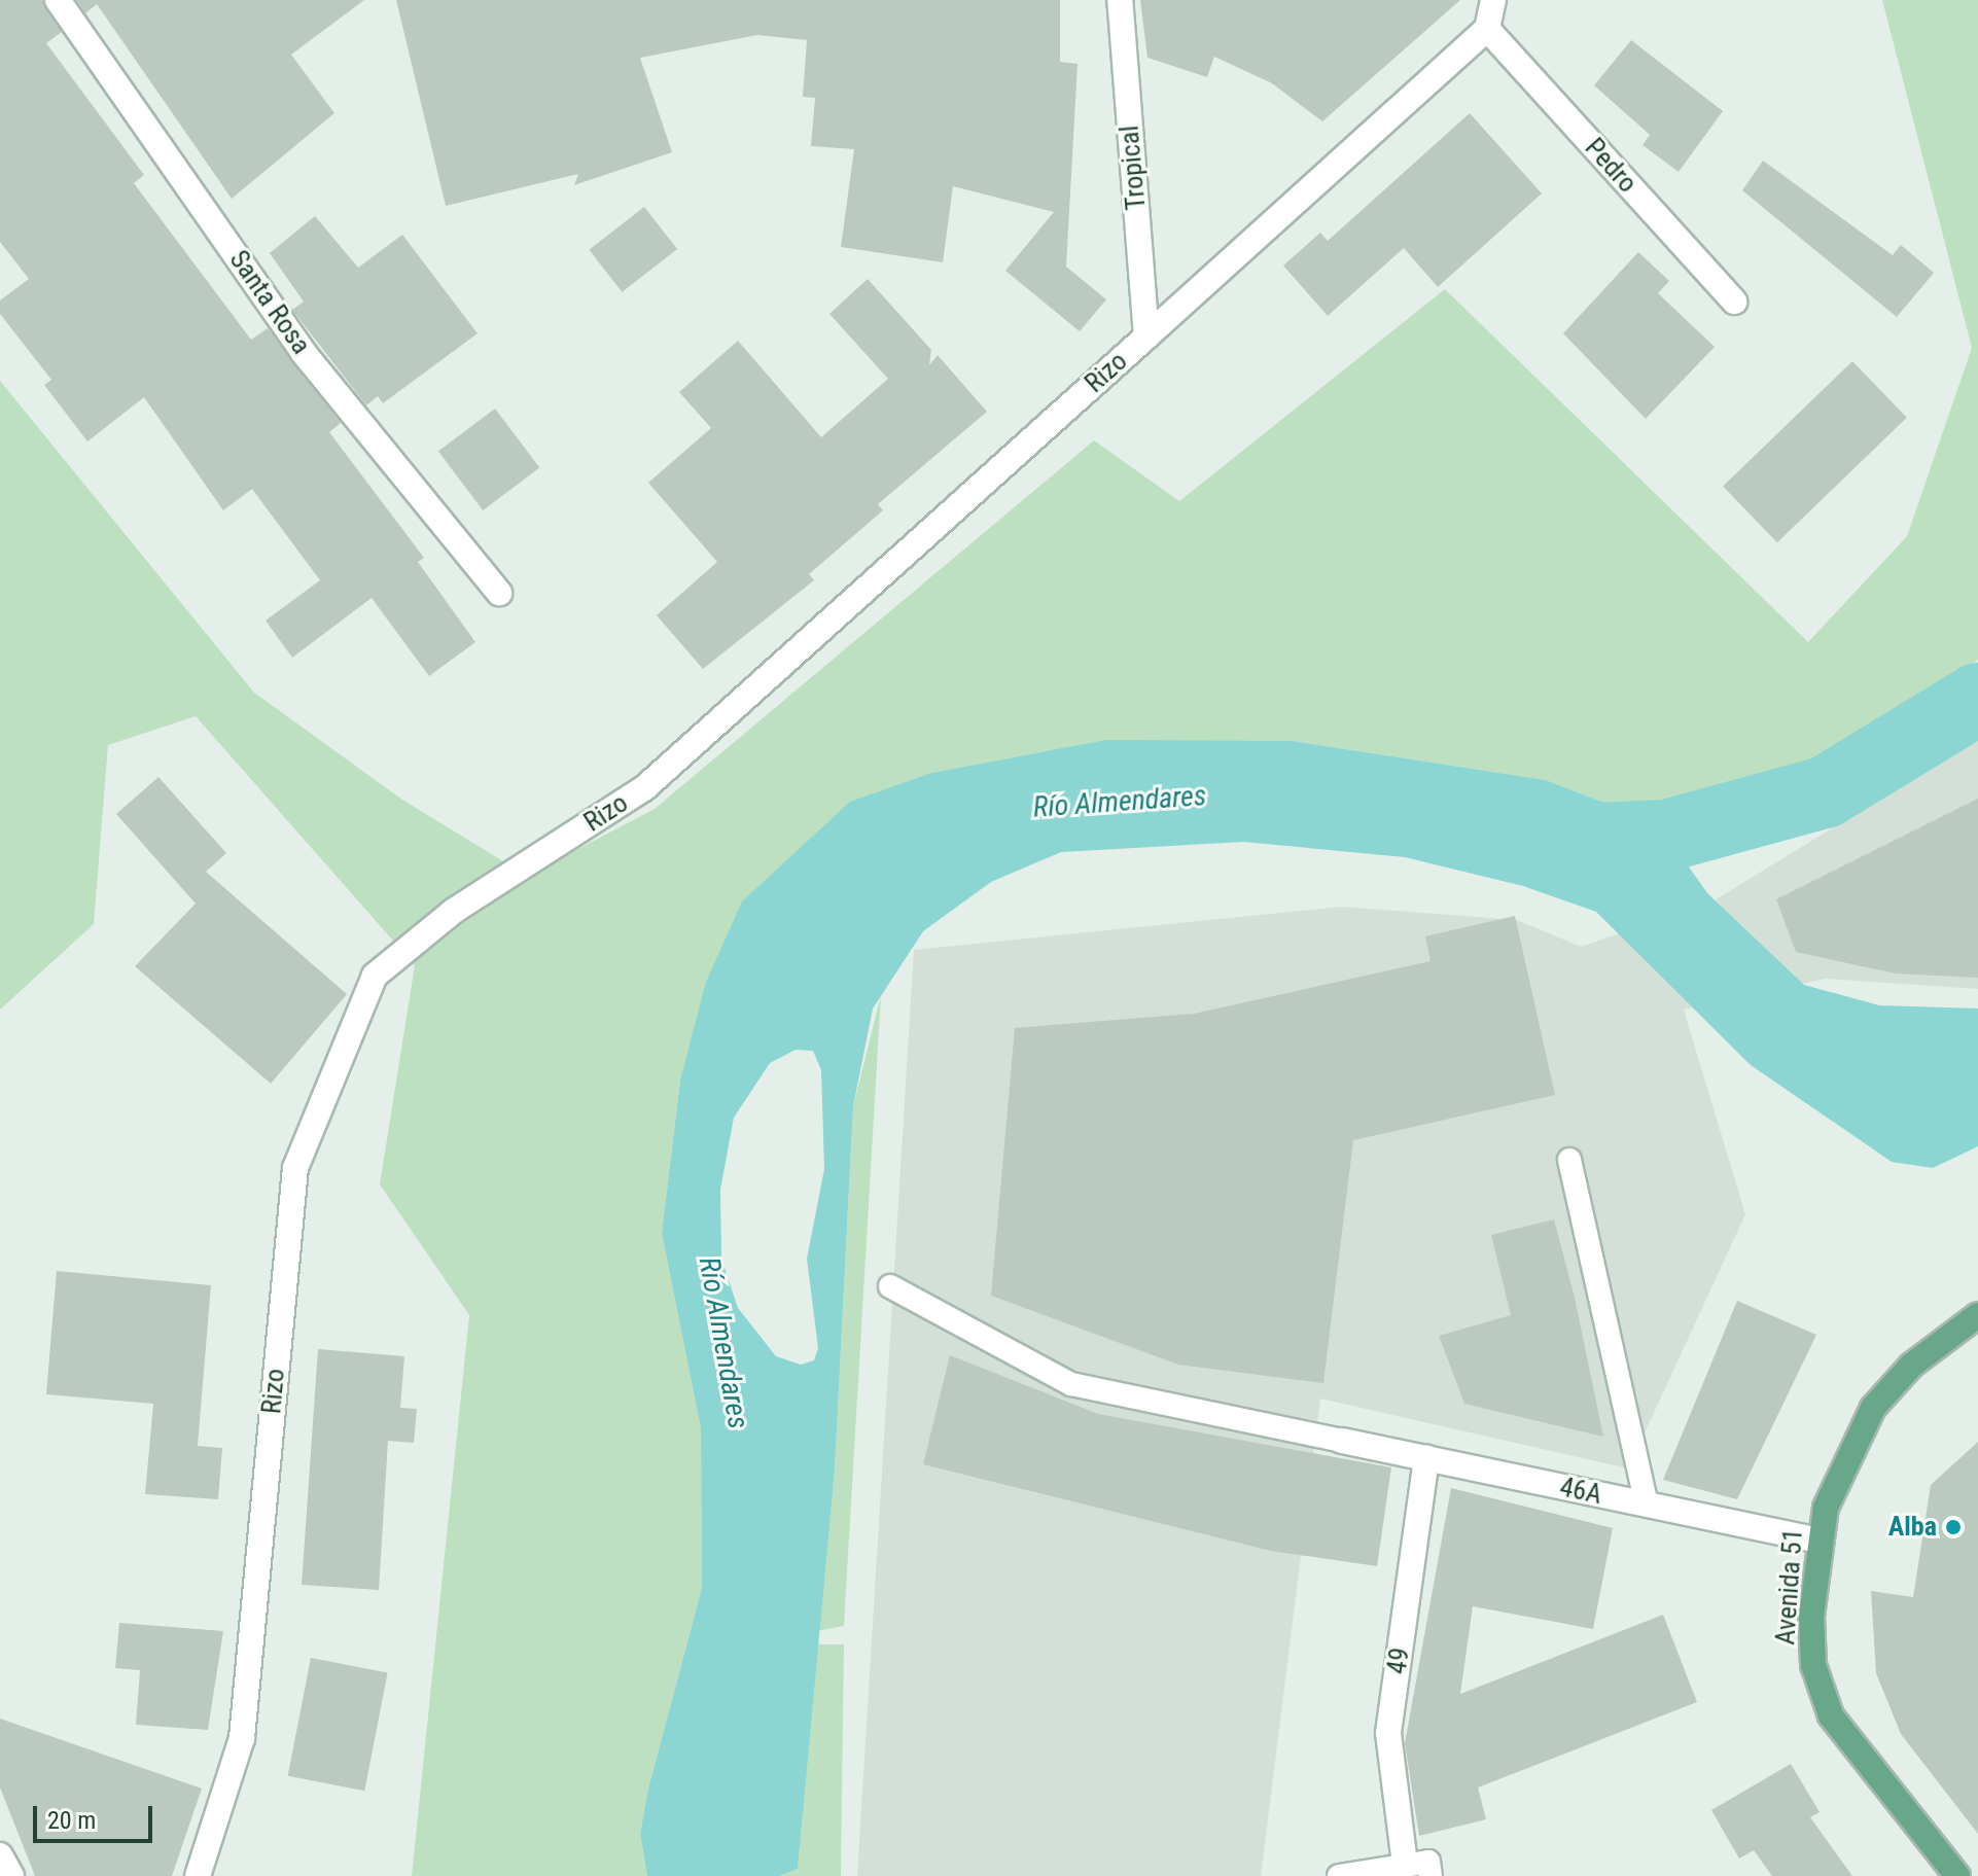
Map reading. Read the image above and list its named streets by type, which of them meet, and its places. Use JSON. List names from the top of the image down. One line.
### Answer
{"streets":{"main road":["Avenida 51"],"street":["Pedro","Tropical","Santa Rosa","Rizo","46A","49"]},"crossings":[["Pedro","Rizo"],["Tropical","Rizo"],["46A","Avenida 51"],["46A","49"]],"water":["Río Almendares"],"places":["Alba"],"scale_bar":"20 m"}
